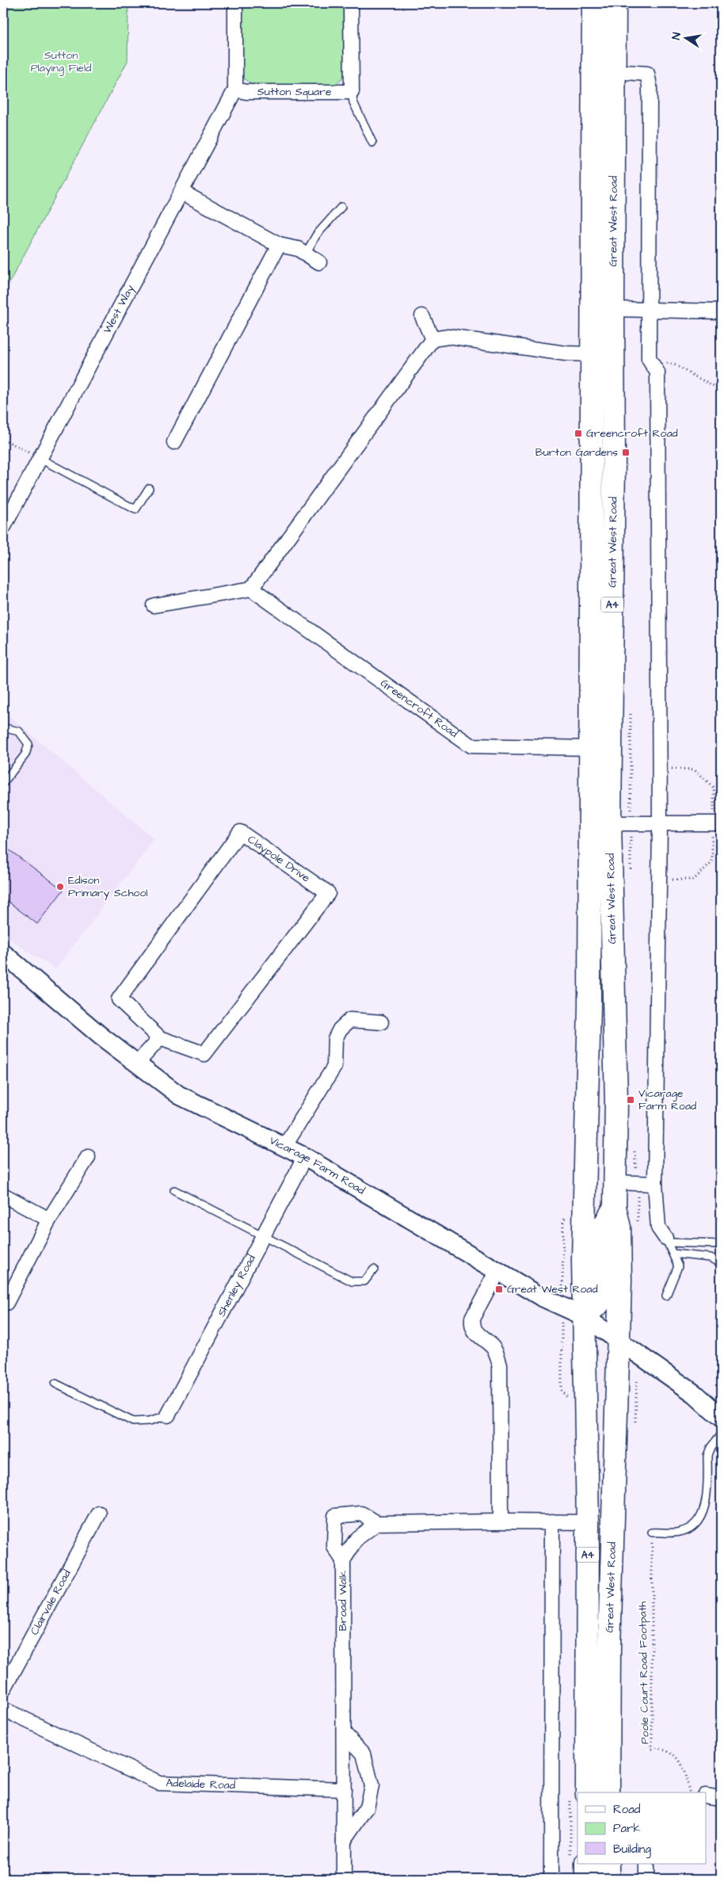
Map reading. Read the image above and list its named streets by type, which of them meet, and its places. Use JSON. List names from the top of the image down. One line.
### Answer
{"streets":{"highway":["Great West Road","A4"],"street":["Sutton Square","West Way","Greencroft Road","Claypole Drive","Vicarage Farm Road","Shenley Road","Broad Walk","Clairvale Road","Adelaide Road"],"path":["Poole Court Road Footpath"]},"crossings":[["Sutton Square","West Way"],["Great West Road","A4"],["Great West Road","Greencroft Road"],["Great West Road","Vicarage Farm Road"],["A4","Vicarage Farm Road"],["Vicarage Farm Road","Shenley Road"],["Broad Walk","Adelaide Road"]],"parks":["Sutton Playing Field"],"places":{"transit":["Greencroft Road","Burton Gardens","Vicarage Farm Road","Great West Road"],"other":["Edison Primary School"]},"legend":["Road","Park","Building"],"north":"left"}
